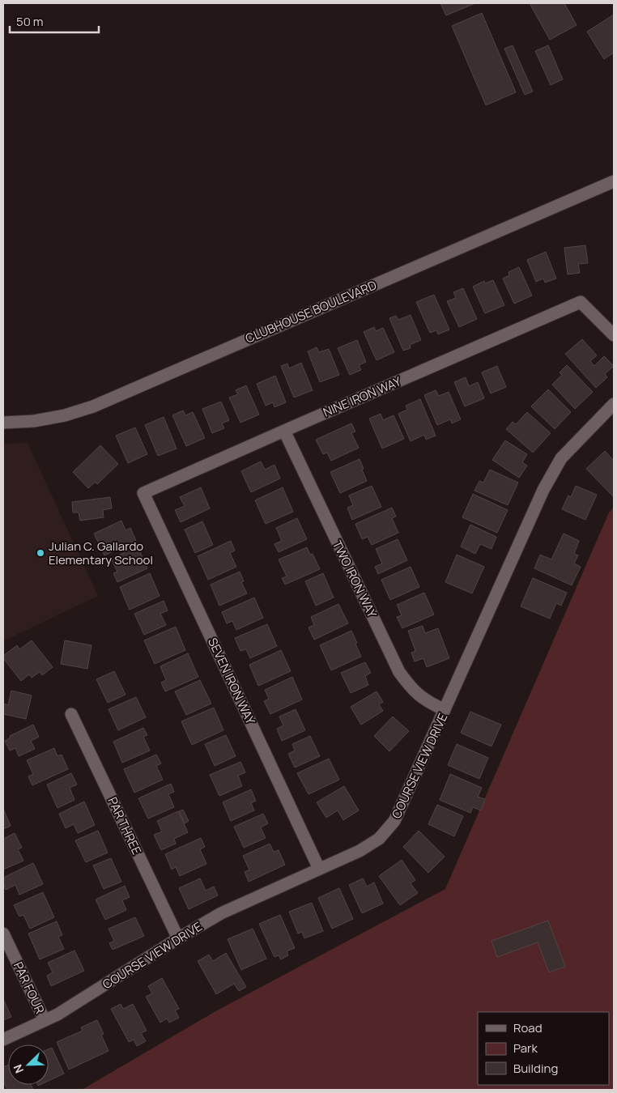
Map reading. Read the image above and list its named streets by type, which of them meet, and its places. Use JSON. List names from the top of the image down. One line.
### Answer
{"streets":{"street":["CLUBHOUSE BOULEVARD","NINE IRON WAY","TWO IRON WAY","SEVEN IRON WAY","COURSE VIEW DRIVE","PAR THREE","PAR FOUR"]},"crossings":[["NINE IRON WAY","TWO IRON WAY"],["NINE IRON WAY","SEVEN IRON WAY"],["TWO IRON WAY","COURSE VIEW DRIVE"],["SEVEN IRON WAY","COURSE VIEW DRIVE"],["COURSE VIEW DRIVE","PAR THREE"],["COURSE VIEW DRIVE","PAR FOUR"]],"places":["Julian C. Gallardo Elementary School"],"legend":["Road","Park","Building"],"scale_bar":"50 m","north":"bottom left"}
